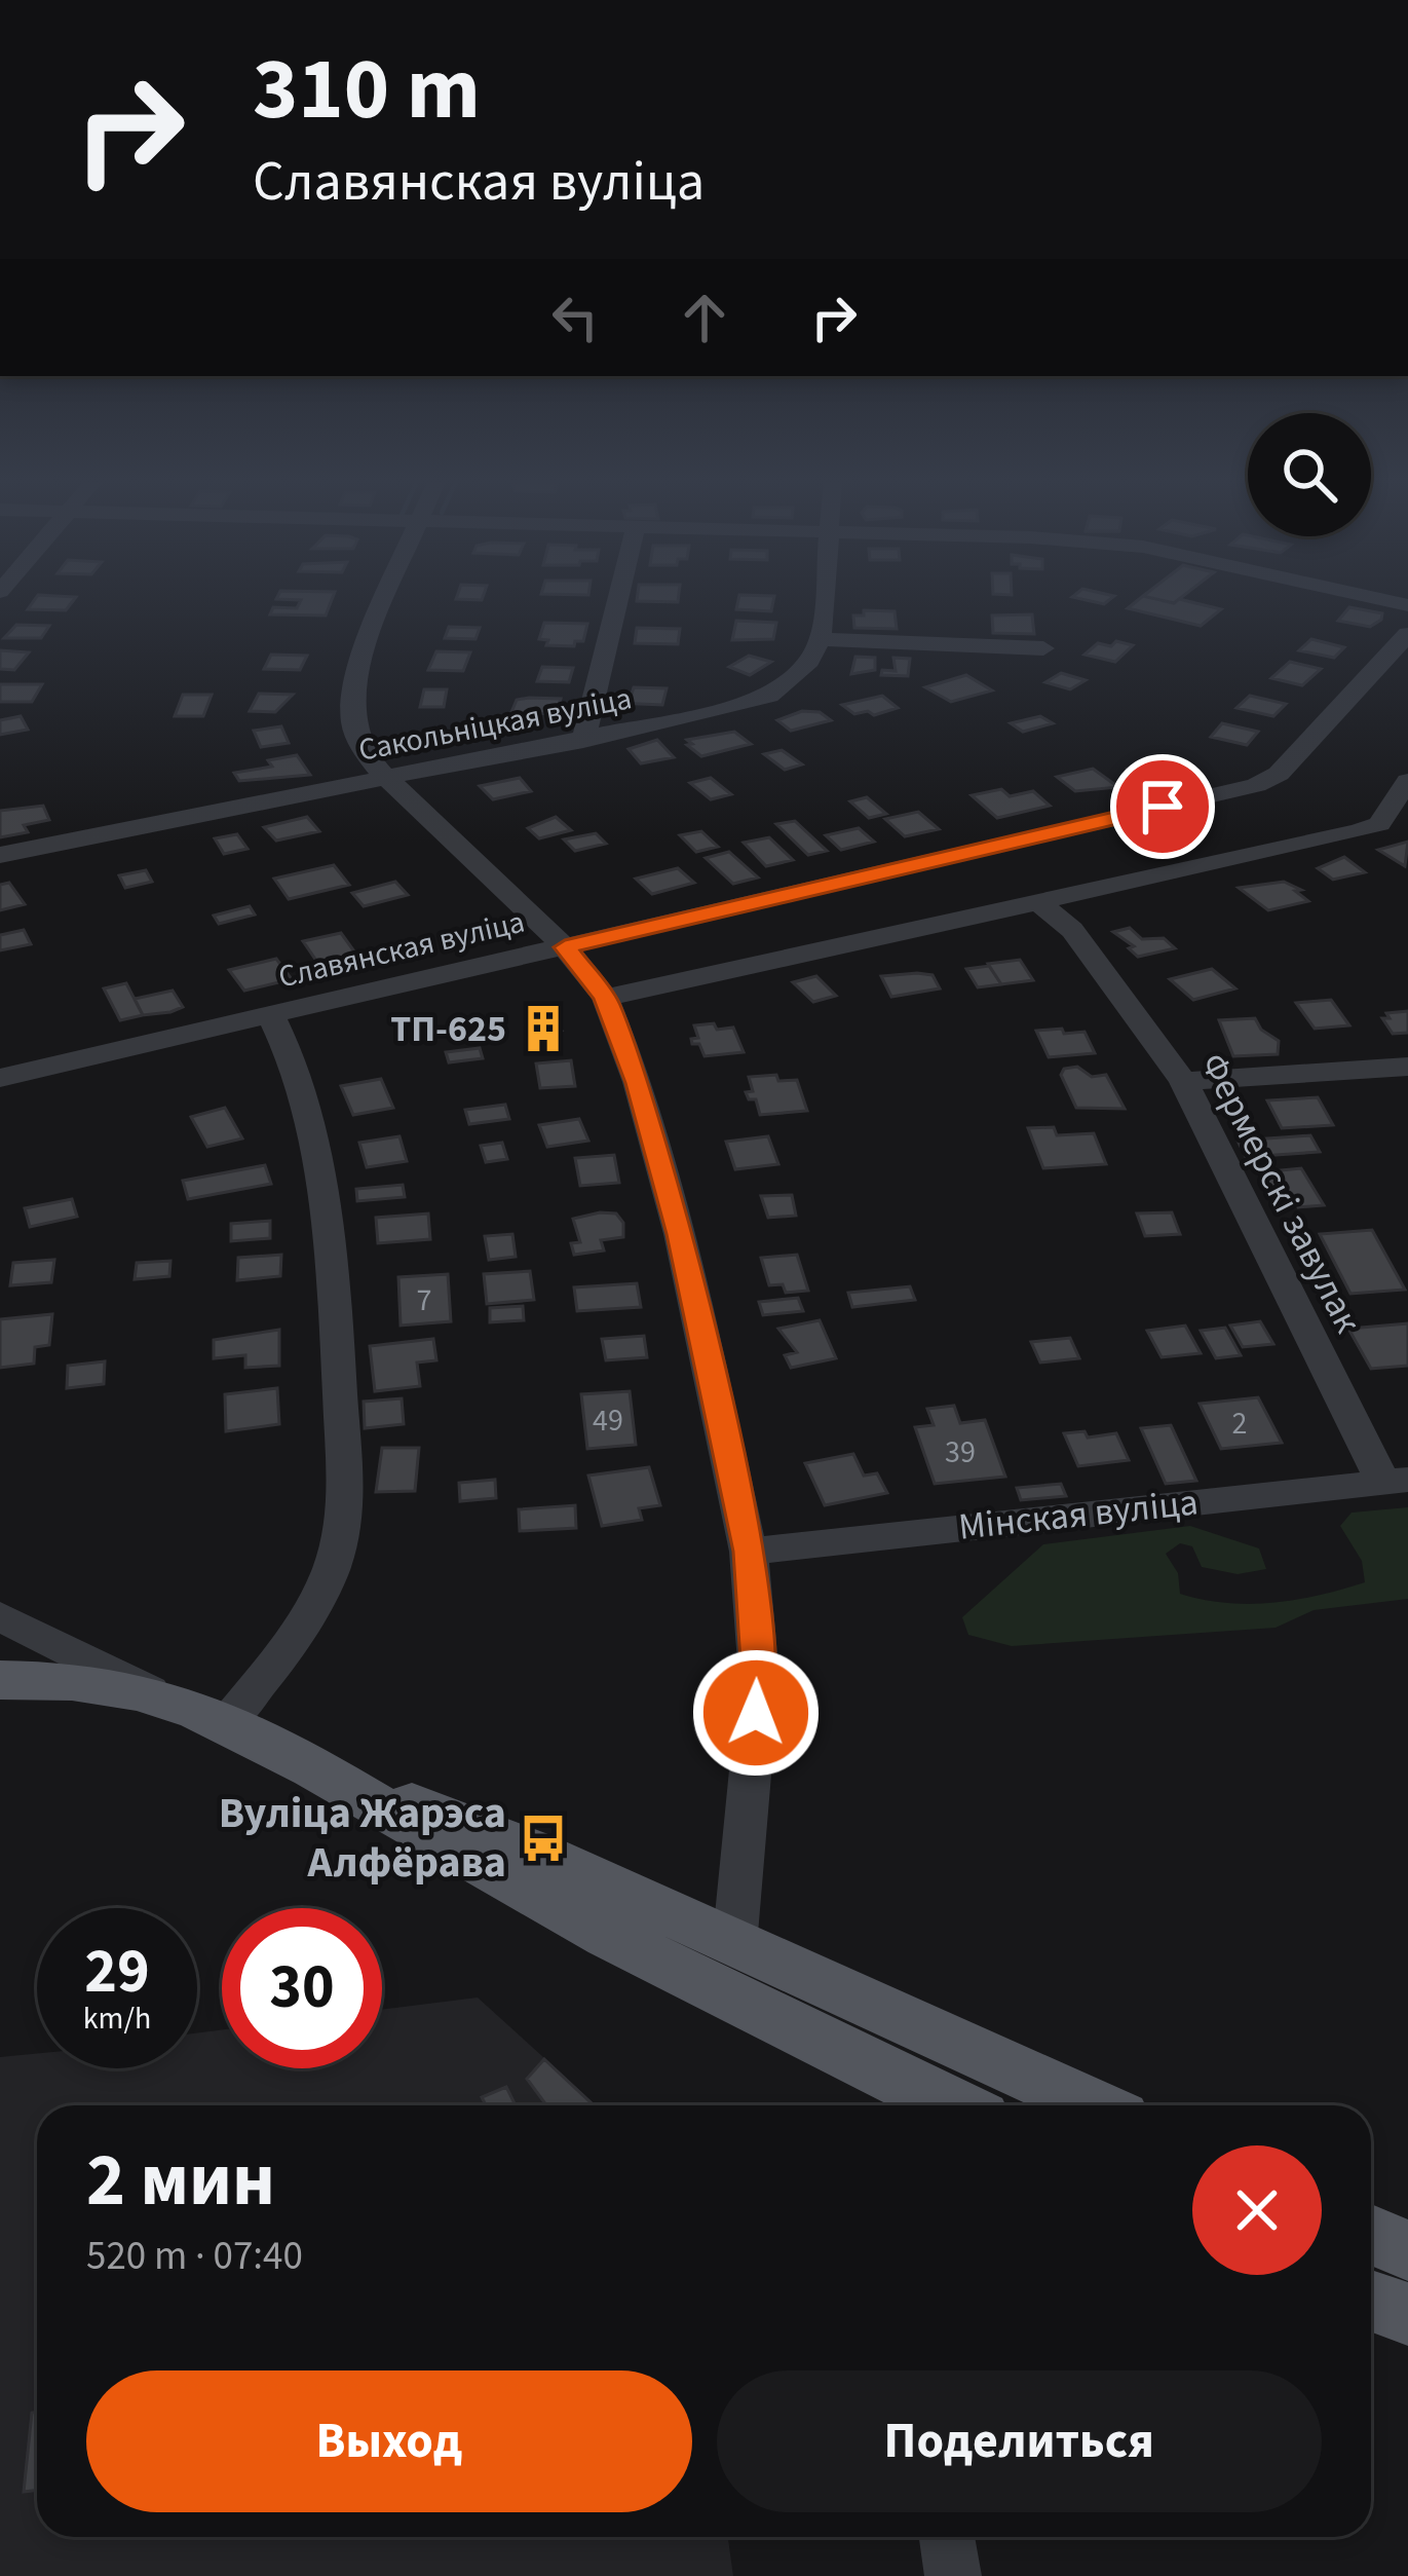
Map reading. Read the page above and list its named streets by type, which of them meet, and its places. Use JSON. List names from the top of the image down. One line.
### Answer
{"streets":{"street":["Сакольніцкая вуліца","Славянская вуліца","Фермерскі завулак","Мінская вуліца"]},"crossings":[["Фермерскі завулак","Мінская вуліца"]],"places":{"building":["ТП-625"],"bus stop":["Вуліца Жарэса Алфёрава"]},"house_numbers":["7","49","2","39"],"page":{"turn":["310 m","Славянская вуліца"],"speed":"29 km/h","limit":"30","heading":["2 мин","520 m · 07:40"],"buttons":["Выход","Поделиться"]}}
